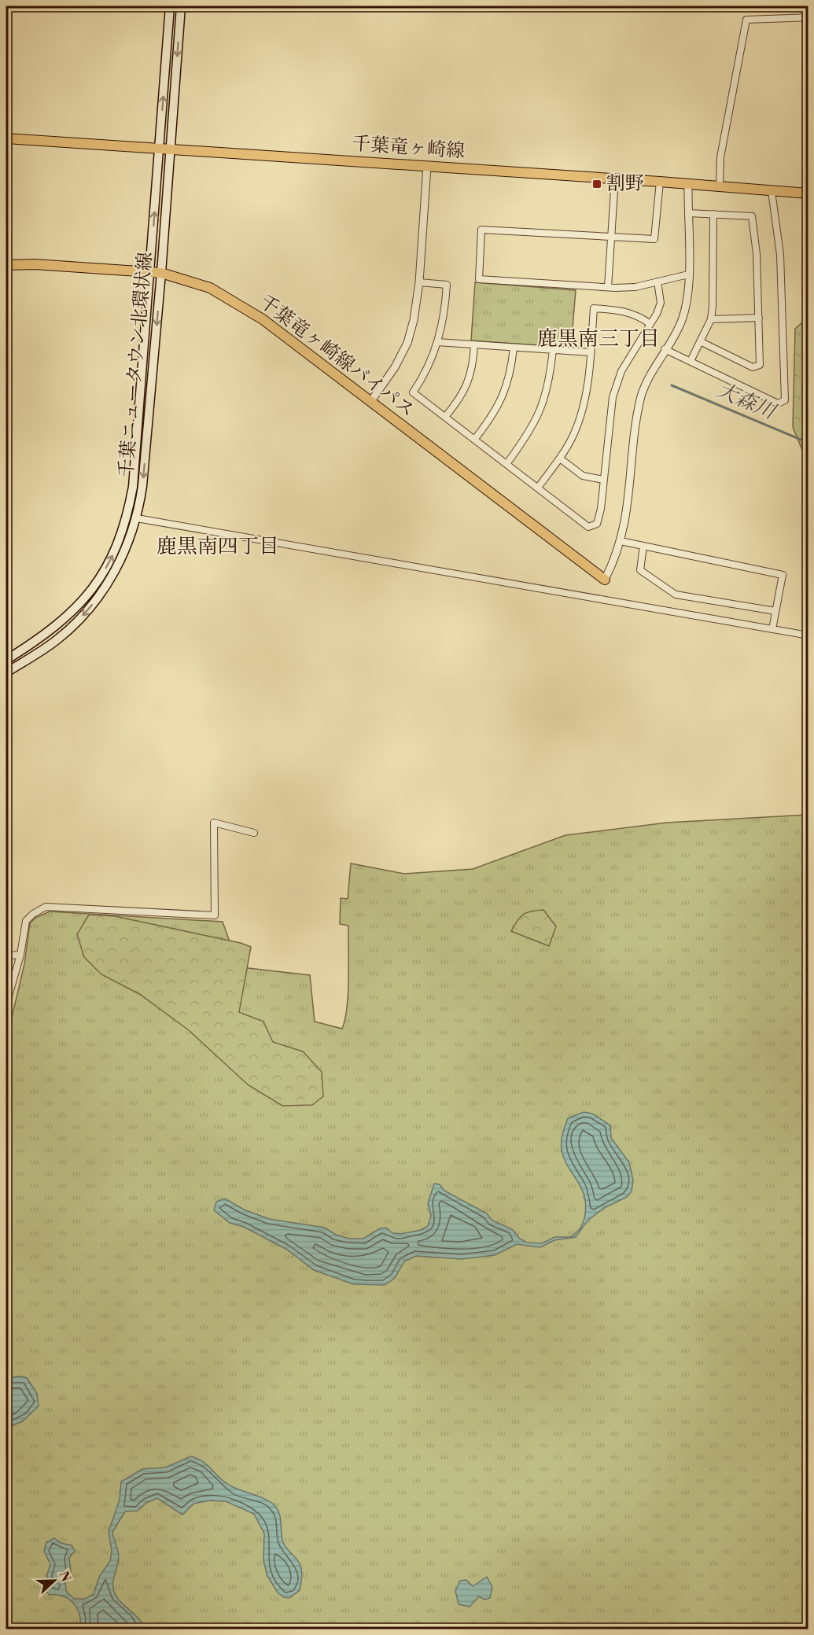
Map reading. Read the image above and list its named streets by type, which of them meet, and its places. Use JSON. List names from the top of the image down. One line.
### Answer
{"streets":{"main road":["千葉竜ヶ崎線","千葉竜ヶ崎線バイパス","千葉ニュータウン北環状線"]},"crossings":[["千葉竜ヶ崎線","千葉ニュータウン北環状線"],["千葉竜ヶ崎線バイパス","千葉ニュータウン北環状線"]],"districts":["鹿黒南三丁目","鹿黒南四丁目"],"water":["大森川"],"places":{"transit":["割野"]},"north":"right"}
